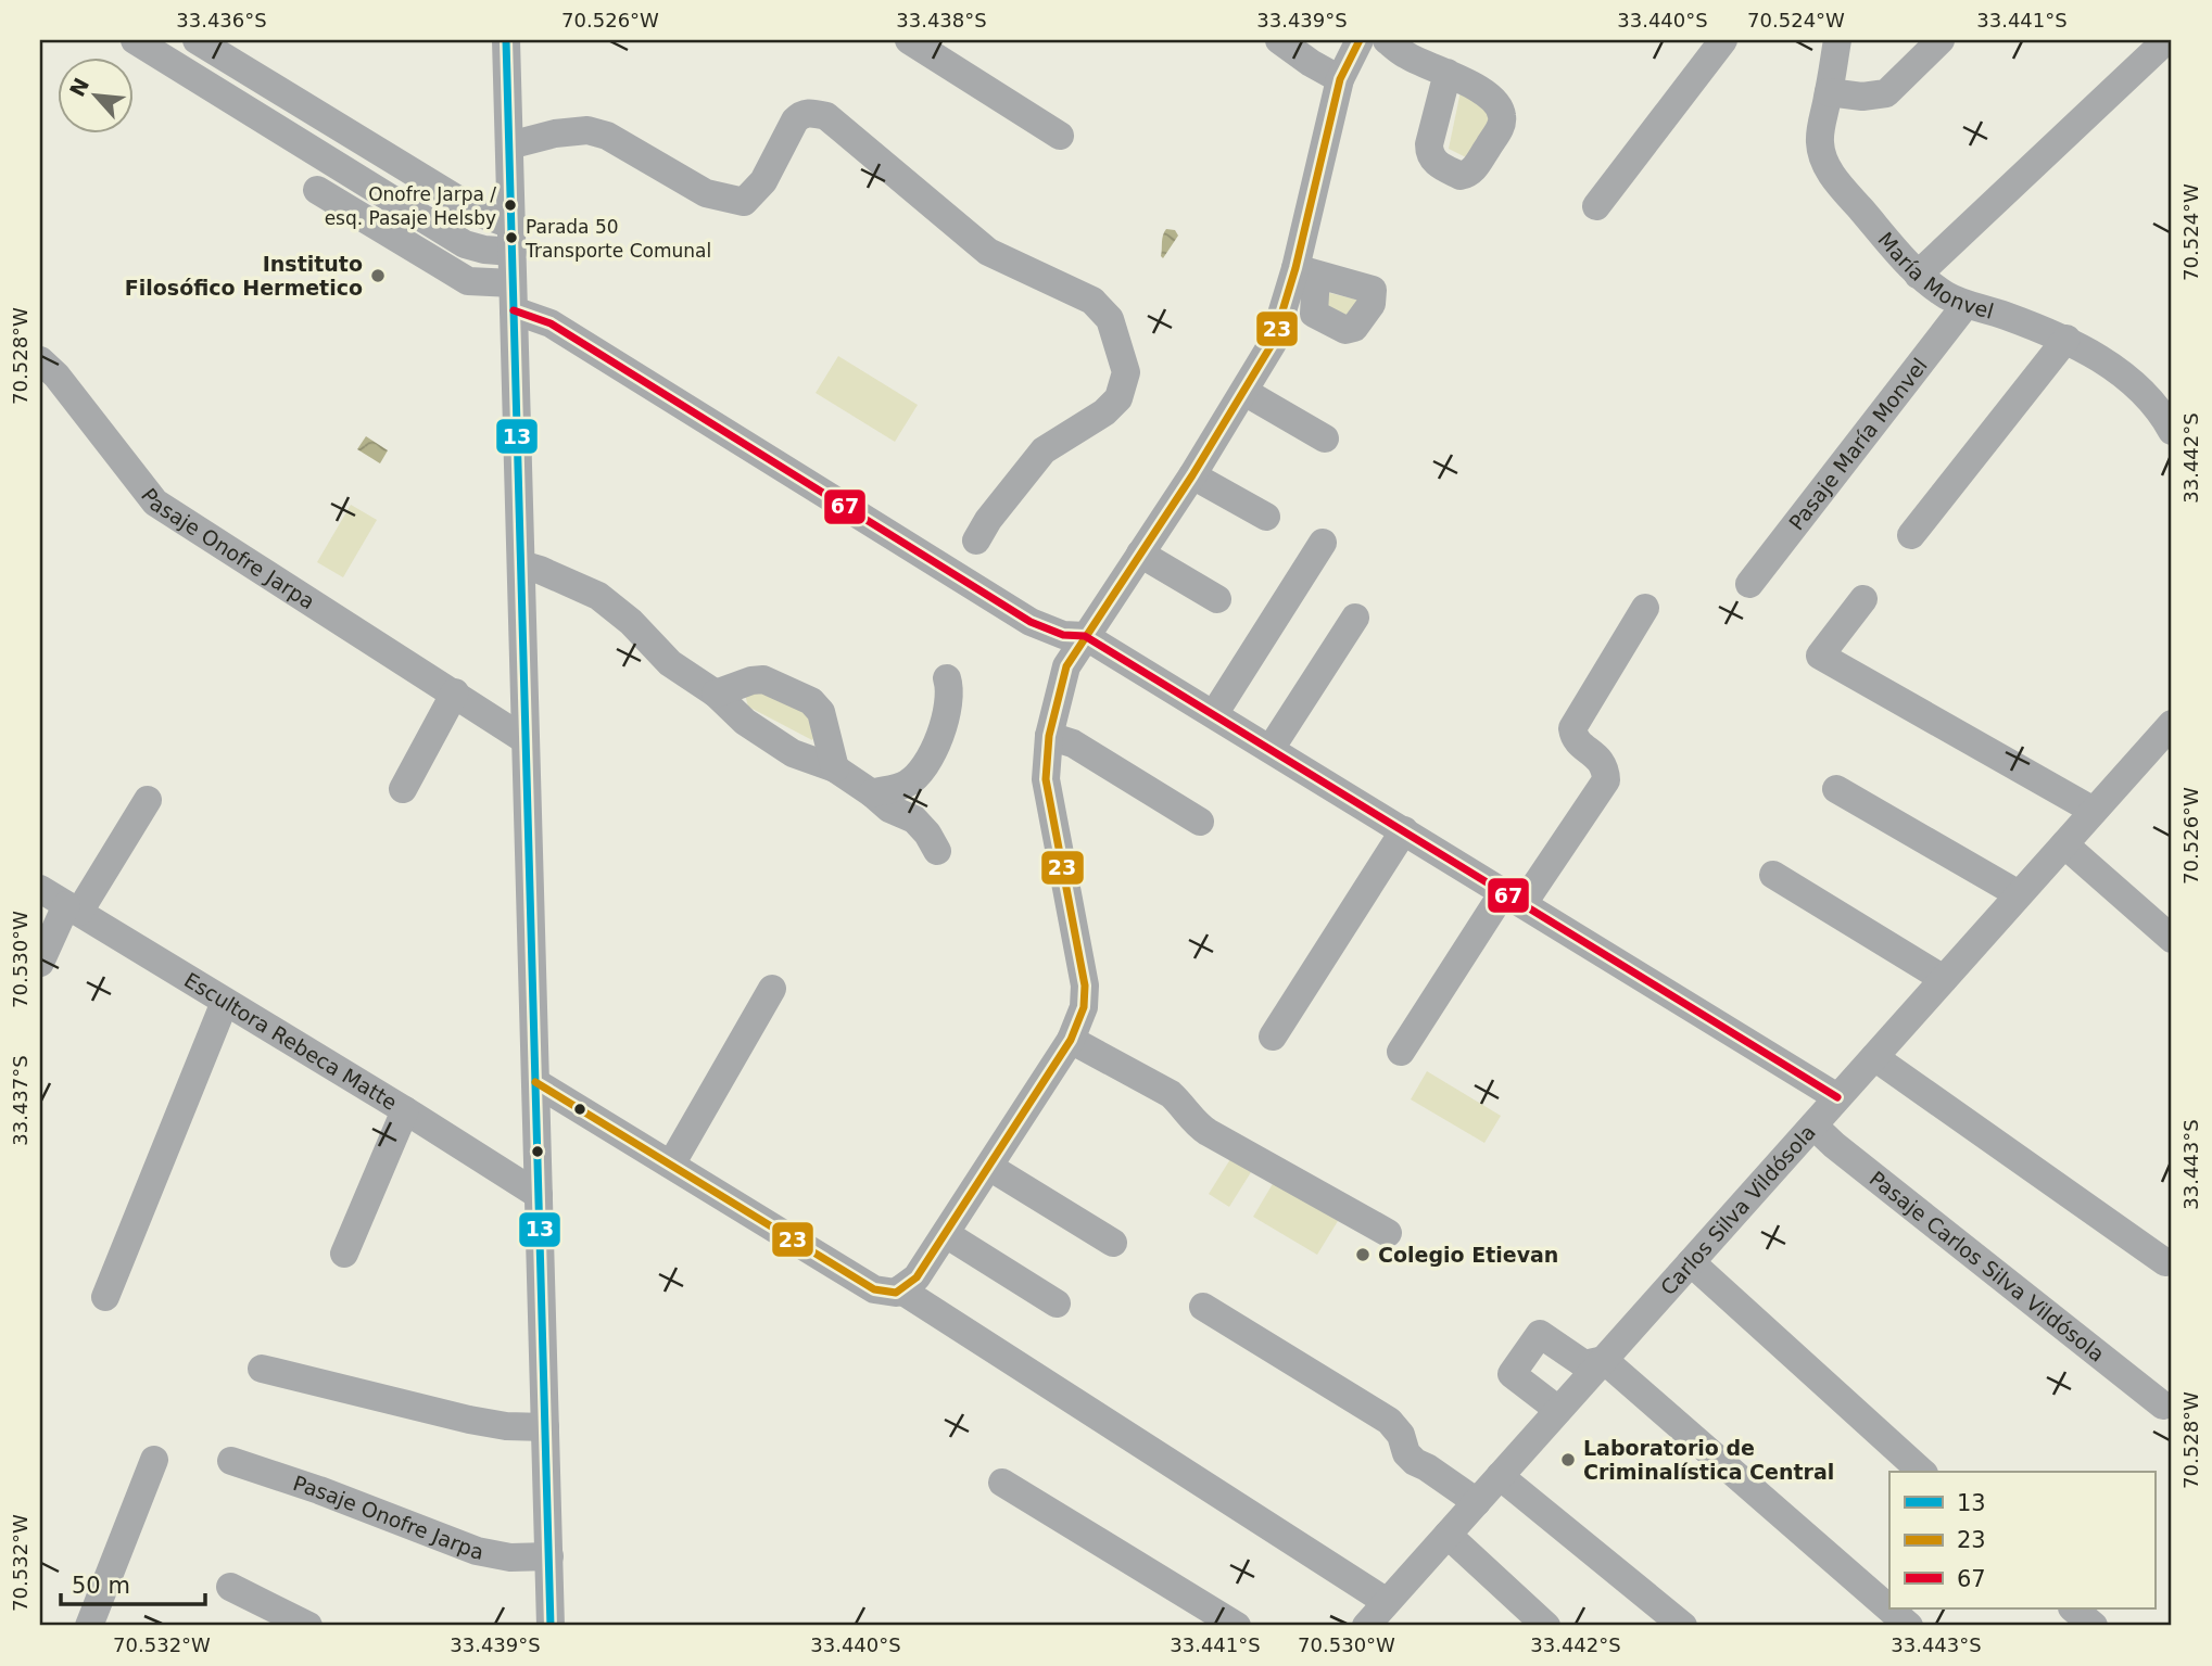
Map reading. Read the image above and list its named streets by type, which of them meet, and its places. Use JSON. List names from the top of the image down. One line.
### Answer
{"streets":{"street":["María Monvel","Pasaje María Monvel","Pasaje Onofre Jarpa","Escultora Rebeca Matte","Carlos Silva Vildósola","Pasaje Carlos Silva Vildósola"]},"crossings":[["María Monvel","Pasaje María Monvel"],["Carlos Silva Vildósola","Pasaje Carlos Silva Vildósola"]],"places":["Onofre Jarpa / esq. Pasaje Helsby","Parada 50 Transporte Comunal","Instituto Filosófico Hermetico","Colegio Etievan","Laboratorio de Criminalística Central"],"lines":["transit line 13","transit line 23","transit line 67"],"legend":["13","23","67"],"scale_bar":"50 m","north":"top left","coordinates":["33.436°S","70.526°W","33.438°S","33.439°S","33.440°S","70.524°W","33.441°S","70.528°W","33.442°S","70.530°W","33.437°S","33.443°S","70.532°W"]}
